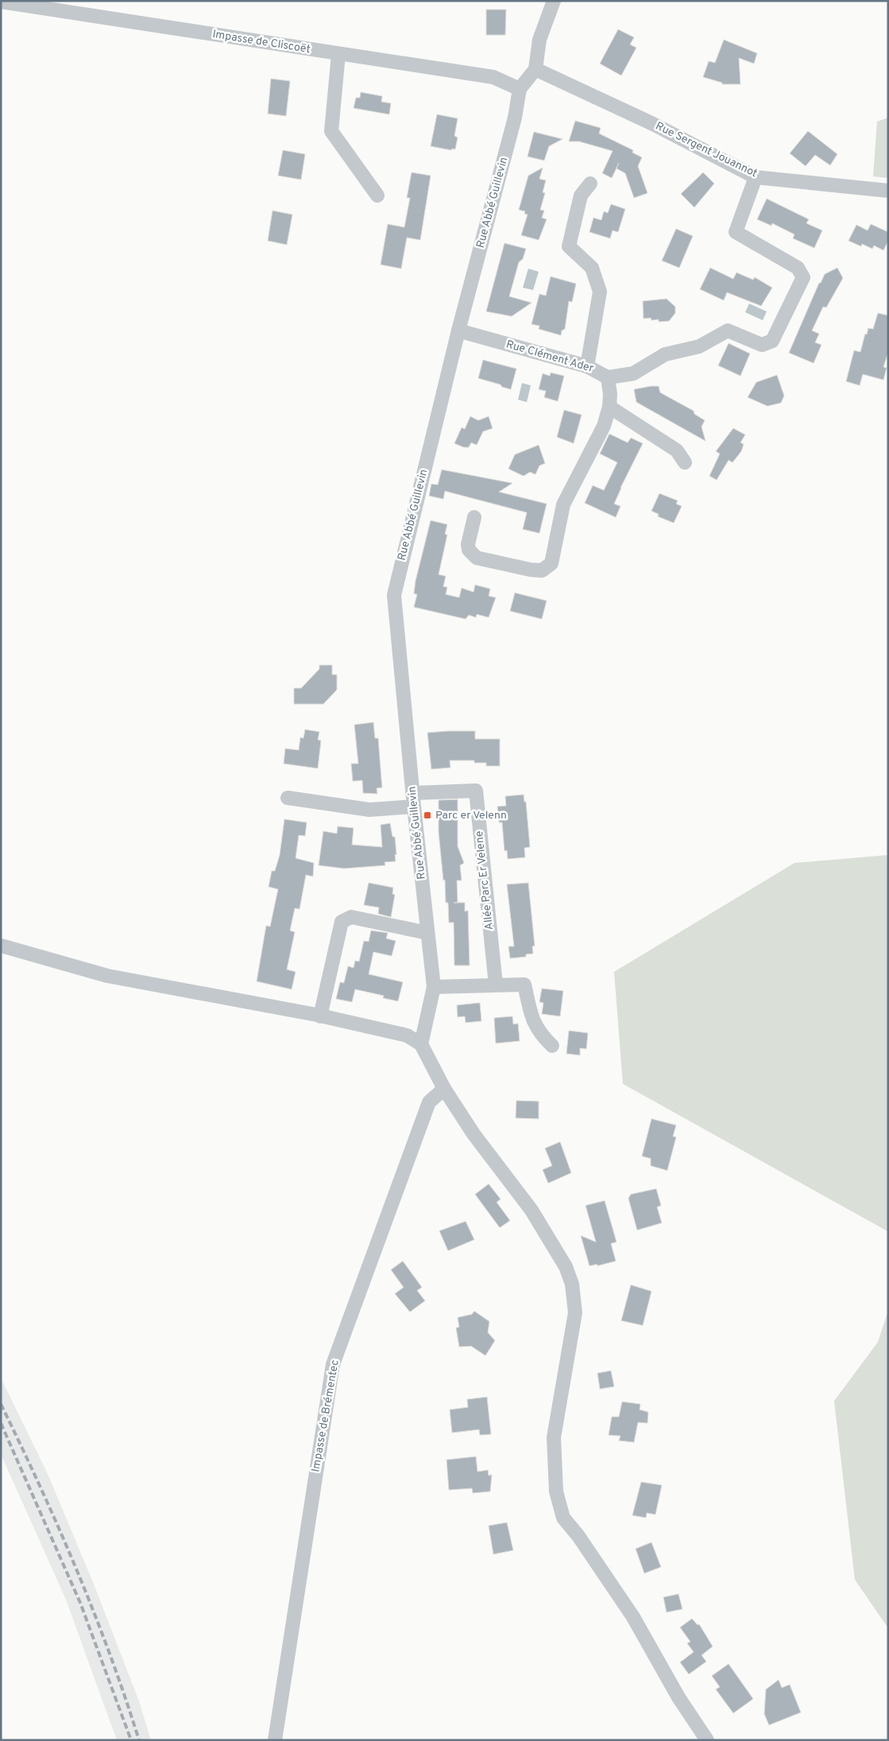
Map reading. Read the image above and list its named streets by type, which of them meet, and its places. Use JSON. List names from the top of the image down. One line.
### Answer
{"streets":{"street":["Impasse de Cliscoët","Rue Sergent Jouannot","Rue Abbé Guillevin","Rue Clément Ader","Allée Parc Er Velene","Impasse de Brémentec"]},"crossings":[["Impasse de Cliscoët","Rue Abbé Guillevin"],["Rue Sergent Jouannot","Rue Abbé Guillevin"],["Rue Sergent Jouannot","Rue Clément Ader"],["Rue Abbé Guillevin","Rue Clément Ader"],["Rue Abbé Guillevin","Allée Parc Er Velene"]],"places":{"transit":["Parc er Velenn"]}}
